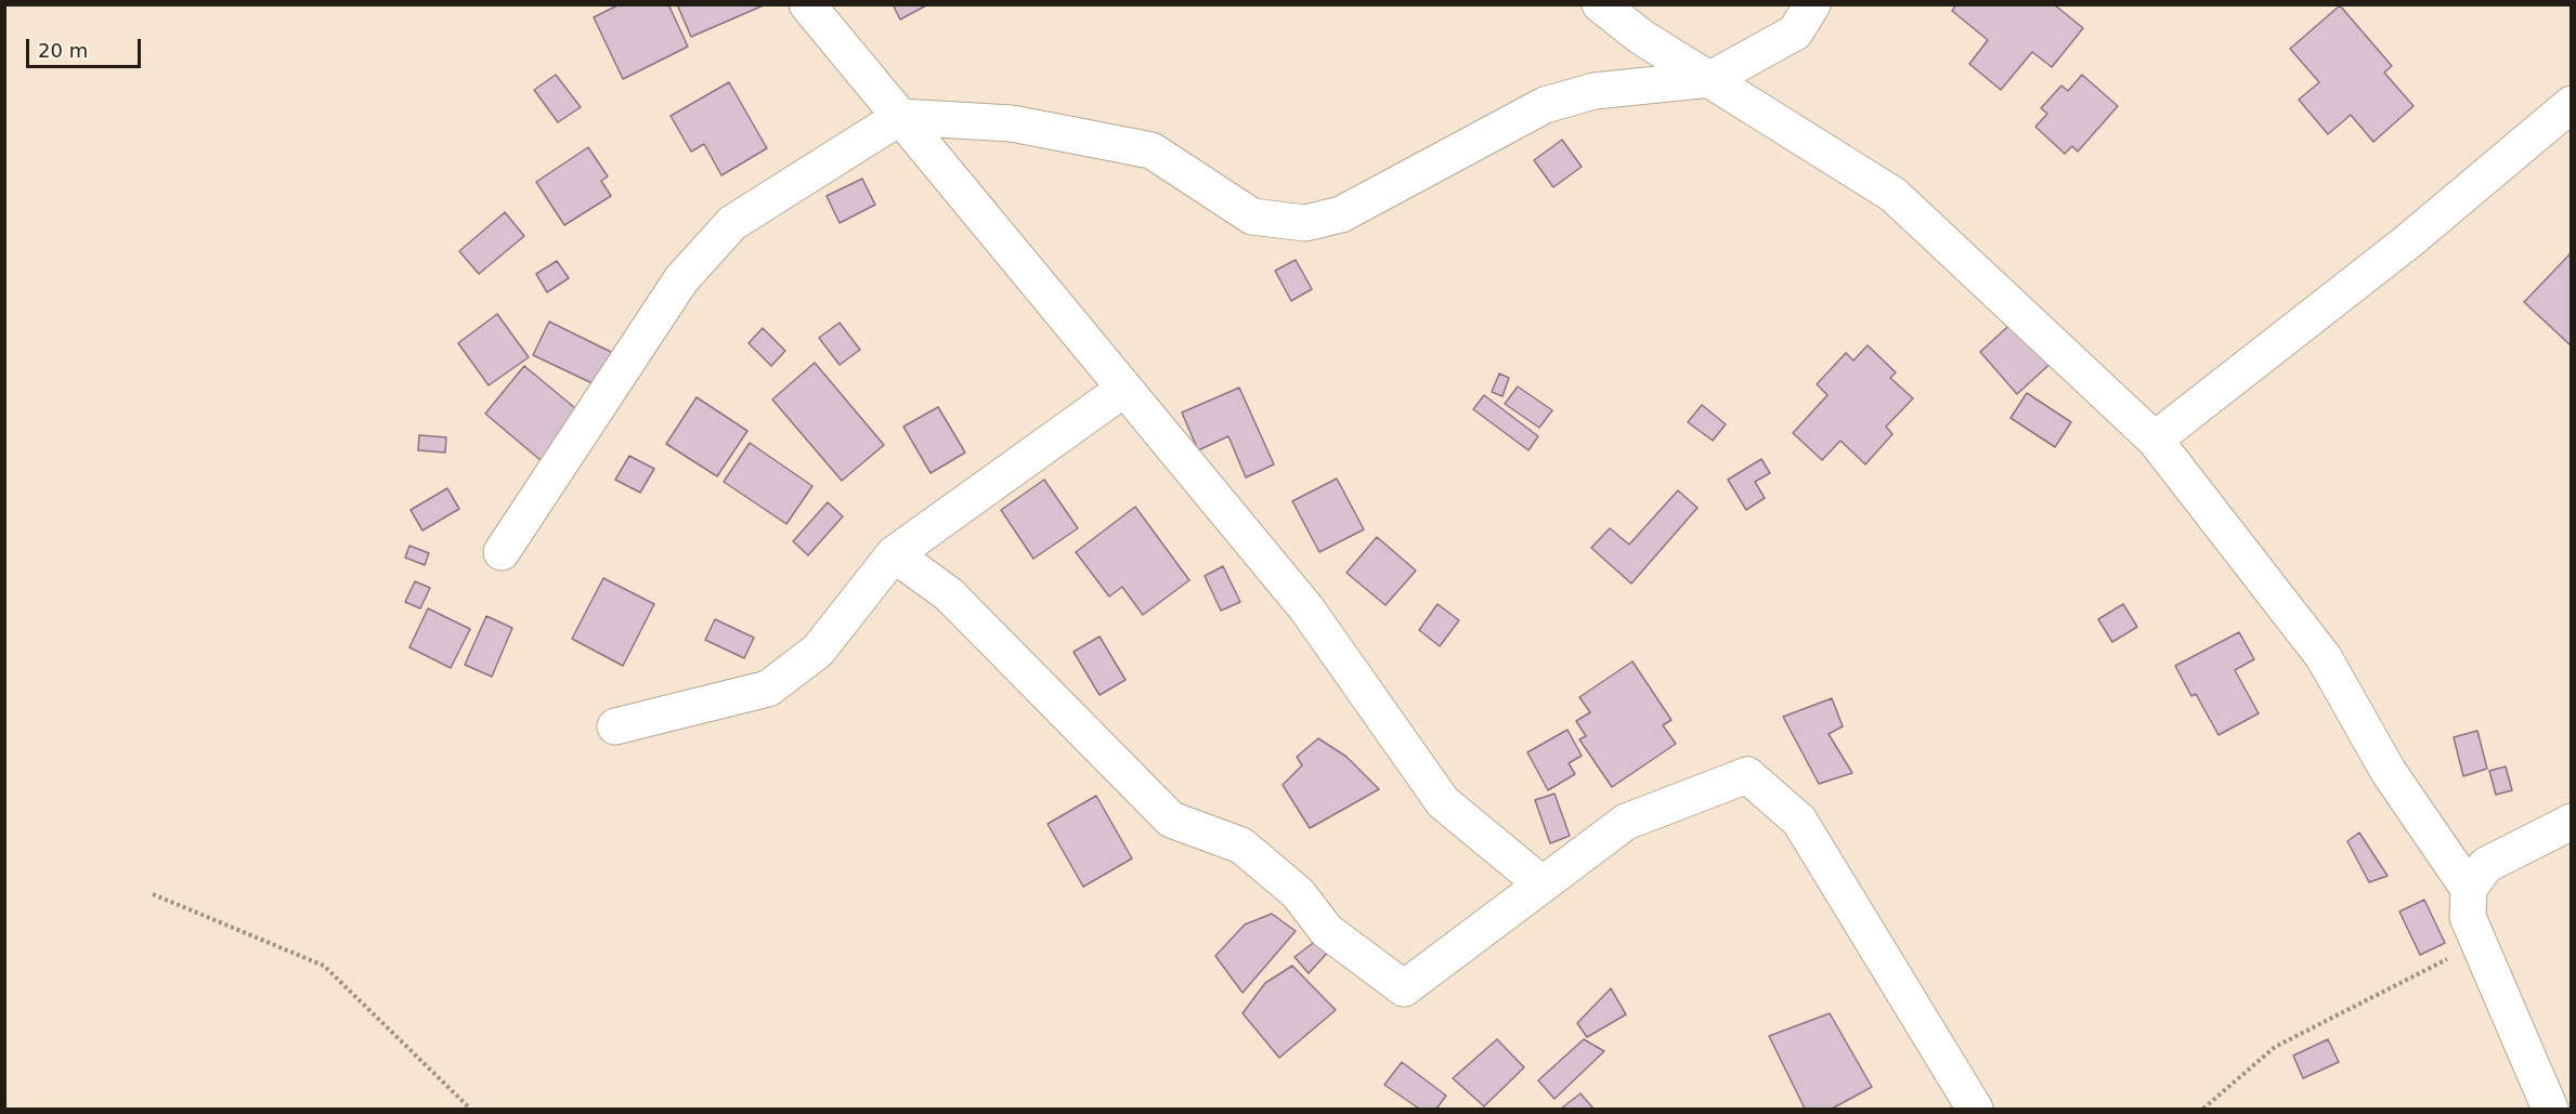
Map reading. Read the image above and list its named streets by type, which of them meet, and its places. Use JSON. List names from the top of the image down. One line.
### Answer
{"scale_bar":"20 m"}
